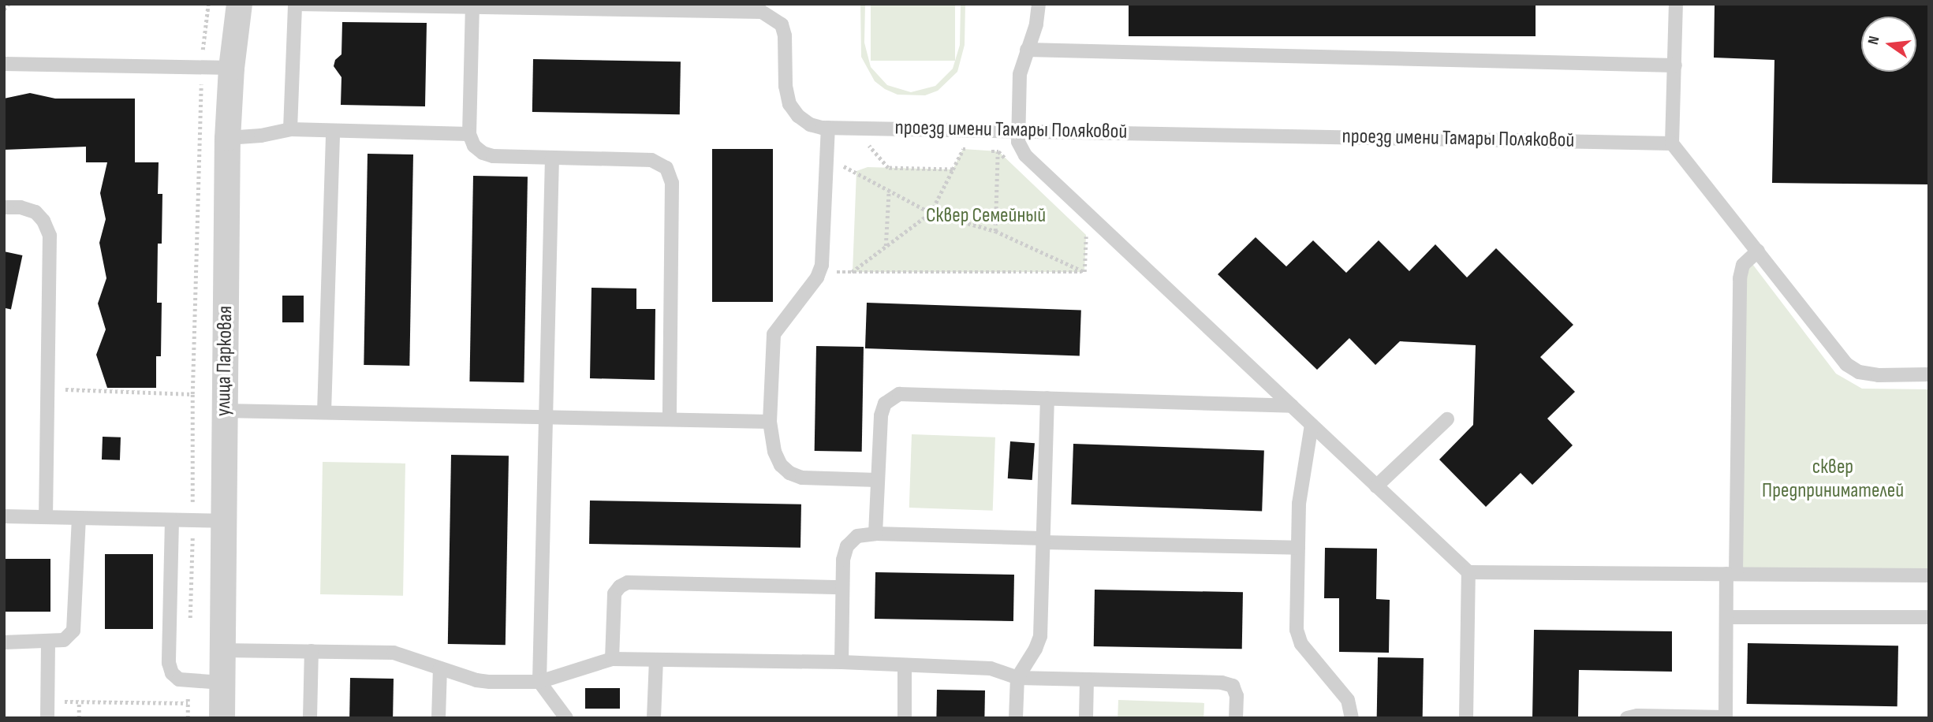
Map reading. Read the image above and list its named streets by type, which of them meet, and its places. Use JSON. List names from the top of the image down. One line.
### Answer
{"streets":{"street":["улица Парковая"],"lane":["проезд имени Тамары Поляковой"]},"parks":["Сквер Семейный","сквер Предпринимателей"],"north":"left"}
